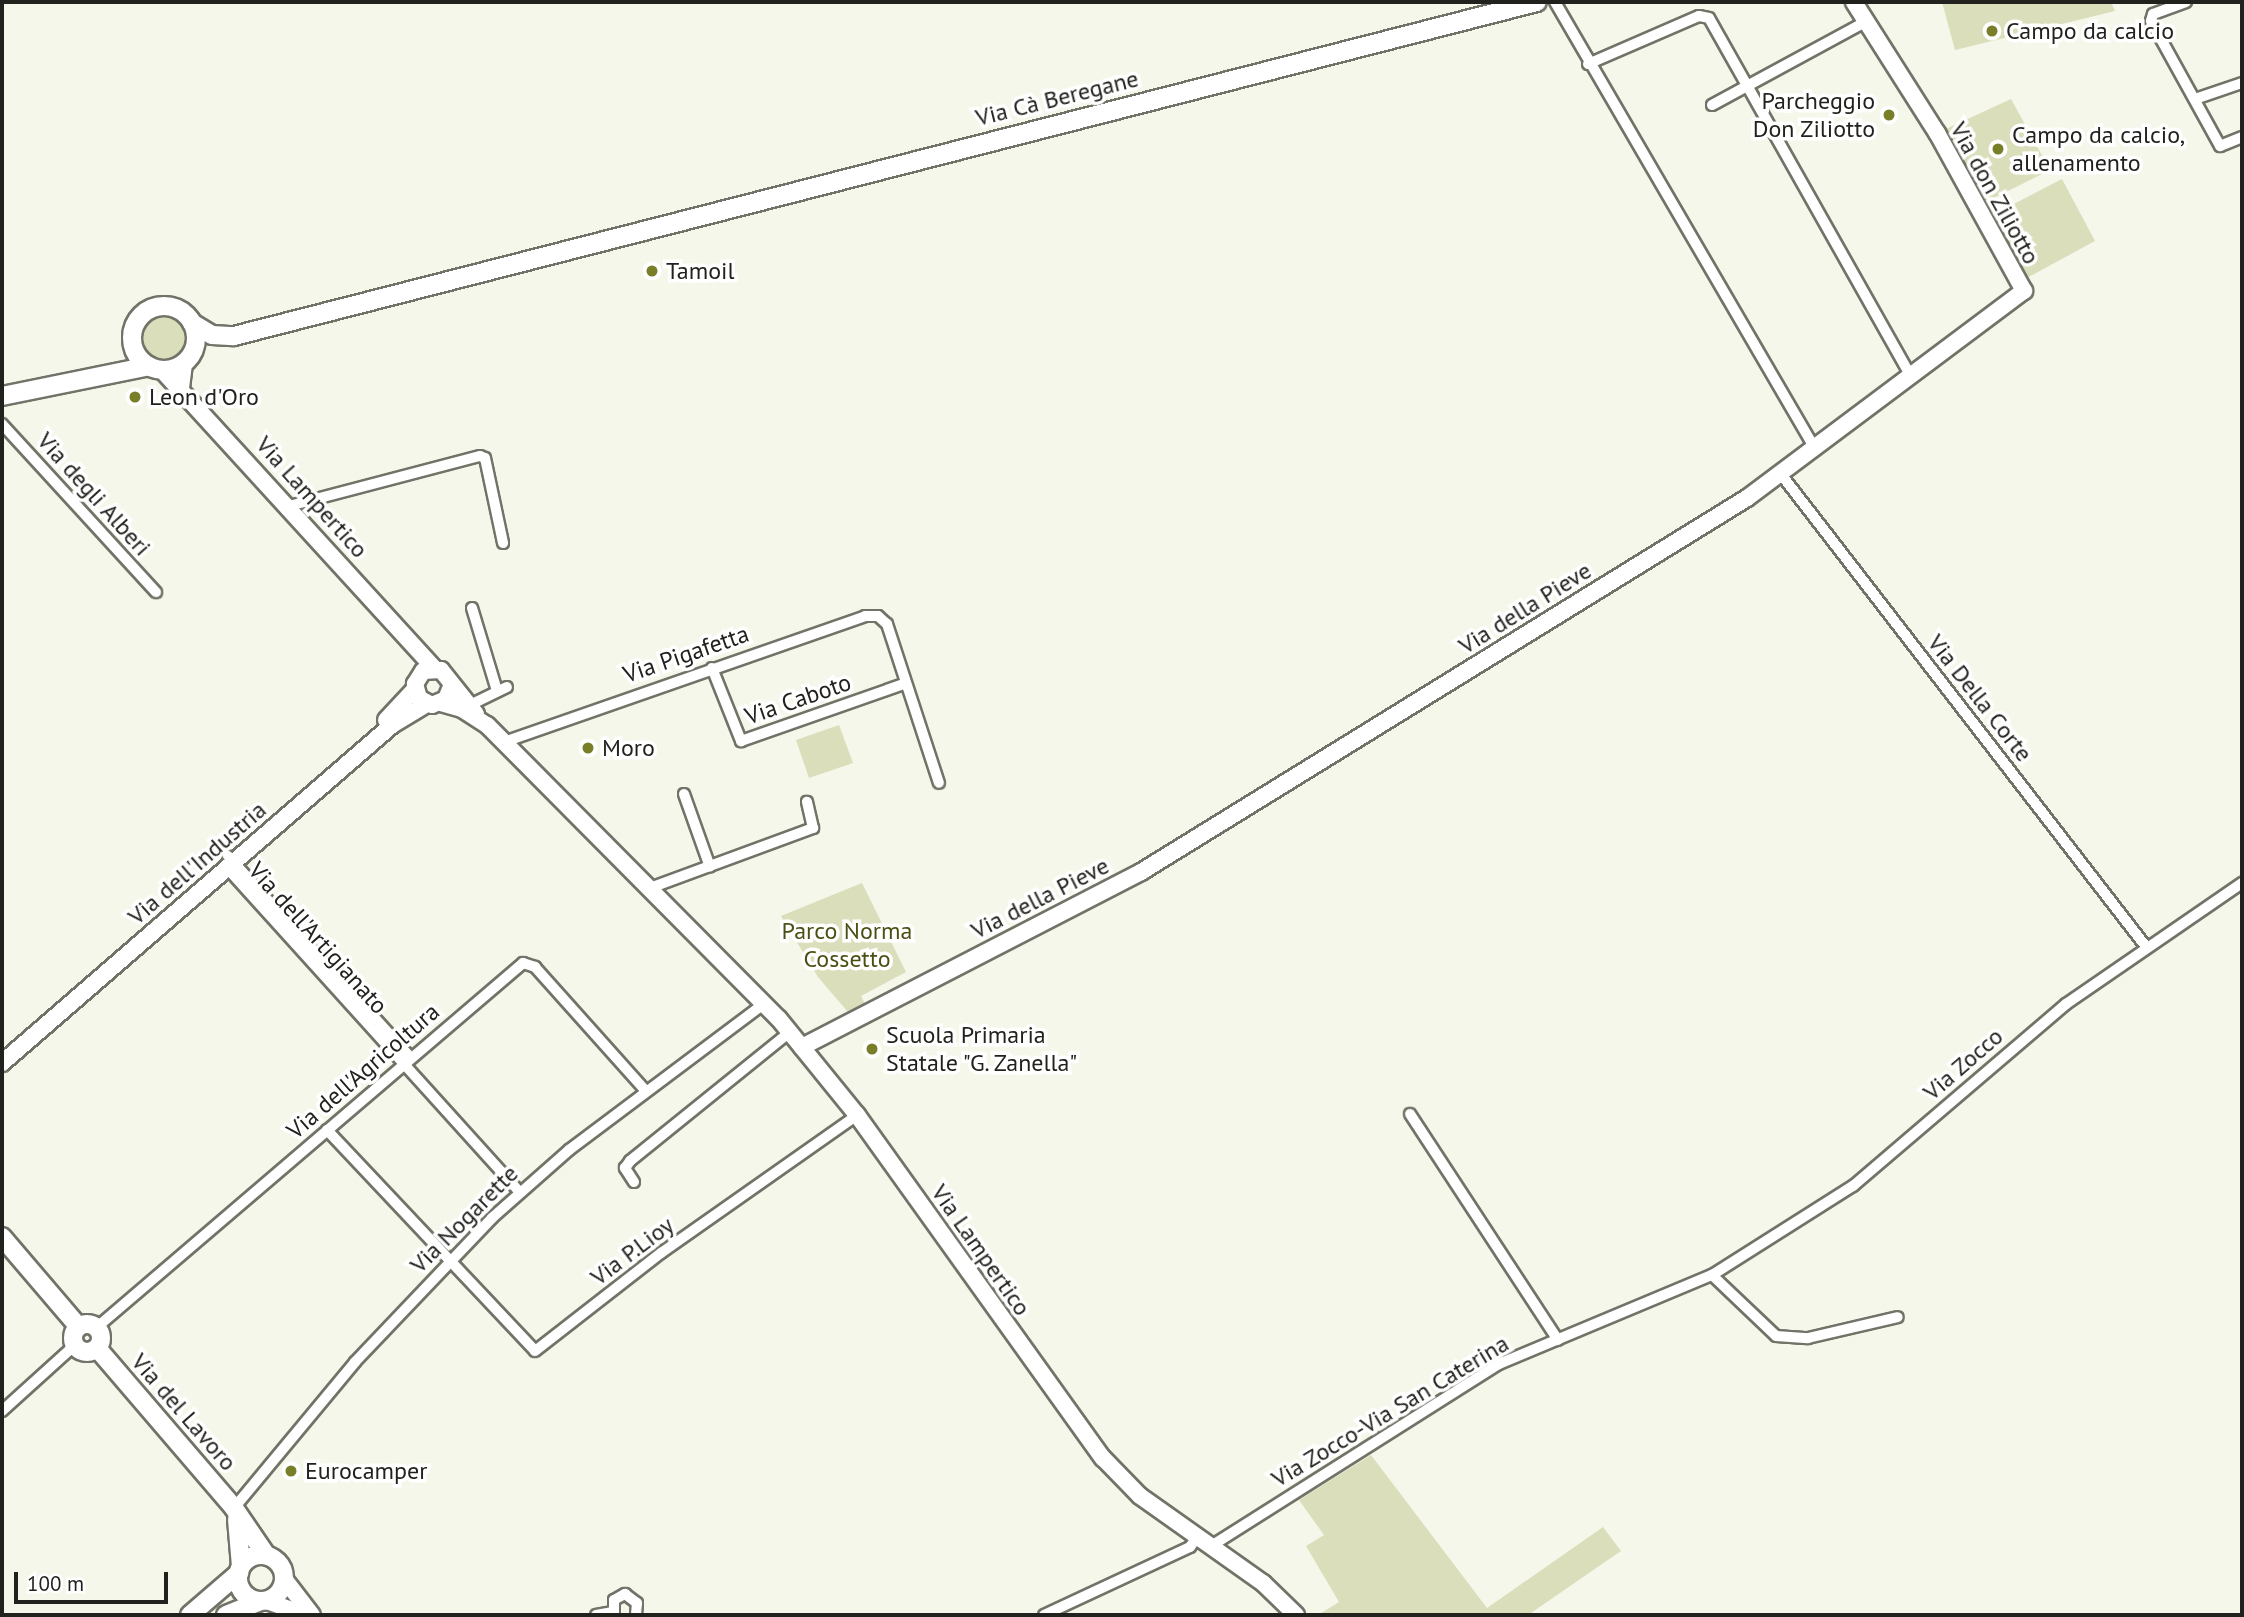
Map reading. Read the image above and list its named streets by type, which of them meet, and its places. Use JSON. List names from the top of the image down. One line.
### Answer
{"streets":{"main road":["Via Cà Beregane","Via del Lavoro"],"street":["Via don Ziliotto","Via degli Alberi","Via Lampertico","Via della Pieve","Via Pigafetta","Via Della Corte","Via Caboto","Via dell'Industria","Via dell'Artigianato","Via Zocco","Via dell'Agricoltura","Via Nogarette","Via P.Lioy","Via Zocco-Via San Caterina"]},"crossings":[["Via Cà Beregane","Via Lampertico"],["Via don Ziliotto","Via della Pieve"],["Via Lampertico","Via della Pieve"],["Via Lampertico","Via Pigafetta"],["Via Lampertico","Via dell'Industria"],["Via Lampertico","Via Nogarette"],["Via Lampertico","Via P.Lioy"],["Via Lampertico","Via Zocco-Via San Caterina"],["Via della Pieve","Via Della Corte"],["Via Pigafetta","Via Caboto"],["Via Della Corte","Via Zocco"],["Via dell'Industria","Via dell'Artigianato"],["Via dell'Artigianato","Via dell'Agricoltura"],["Via dell'Artigianato","Via Nogarette"],["Via Zocco","Via Zocco-Via San Caterina"],["Via dell'Agricoltura","Via Nogarette"],["Via dell'Agricoltura","Via del Lavoro"],["Via Nogarette","Via P.Lioy"],["Via Nogarette","Via del Lavoro"]],"parks":["Parco Norma Cossetto"],"places":["Campo da calcio","Parcheggio Don Ziliotto","Campo da calcio, allenamento","Tamoil","Leon d'Oro","Moro","Scuola Primaria Statale \"G. Zanella\"","Eurocamper"],"scale_bar":"100 m"}
